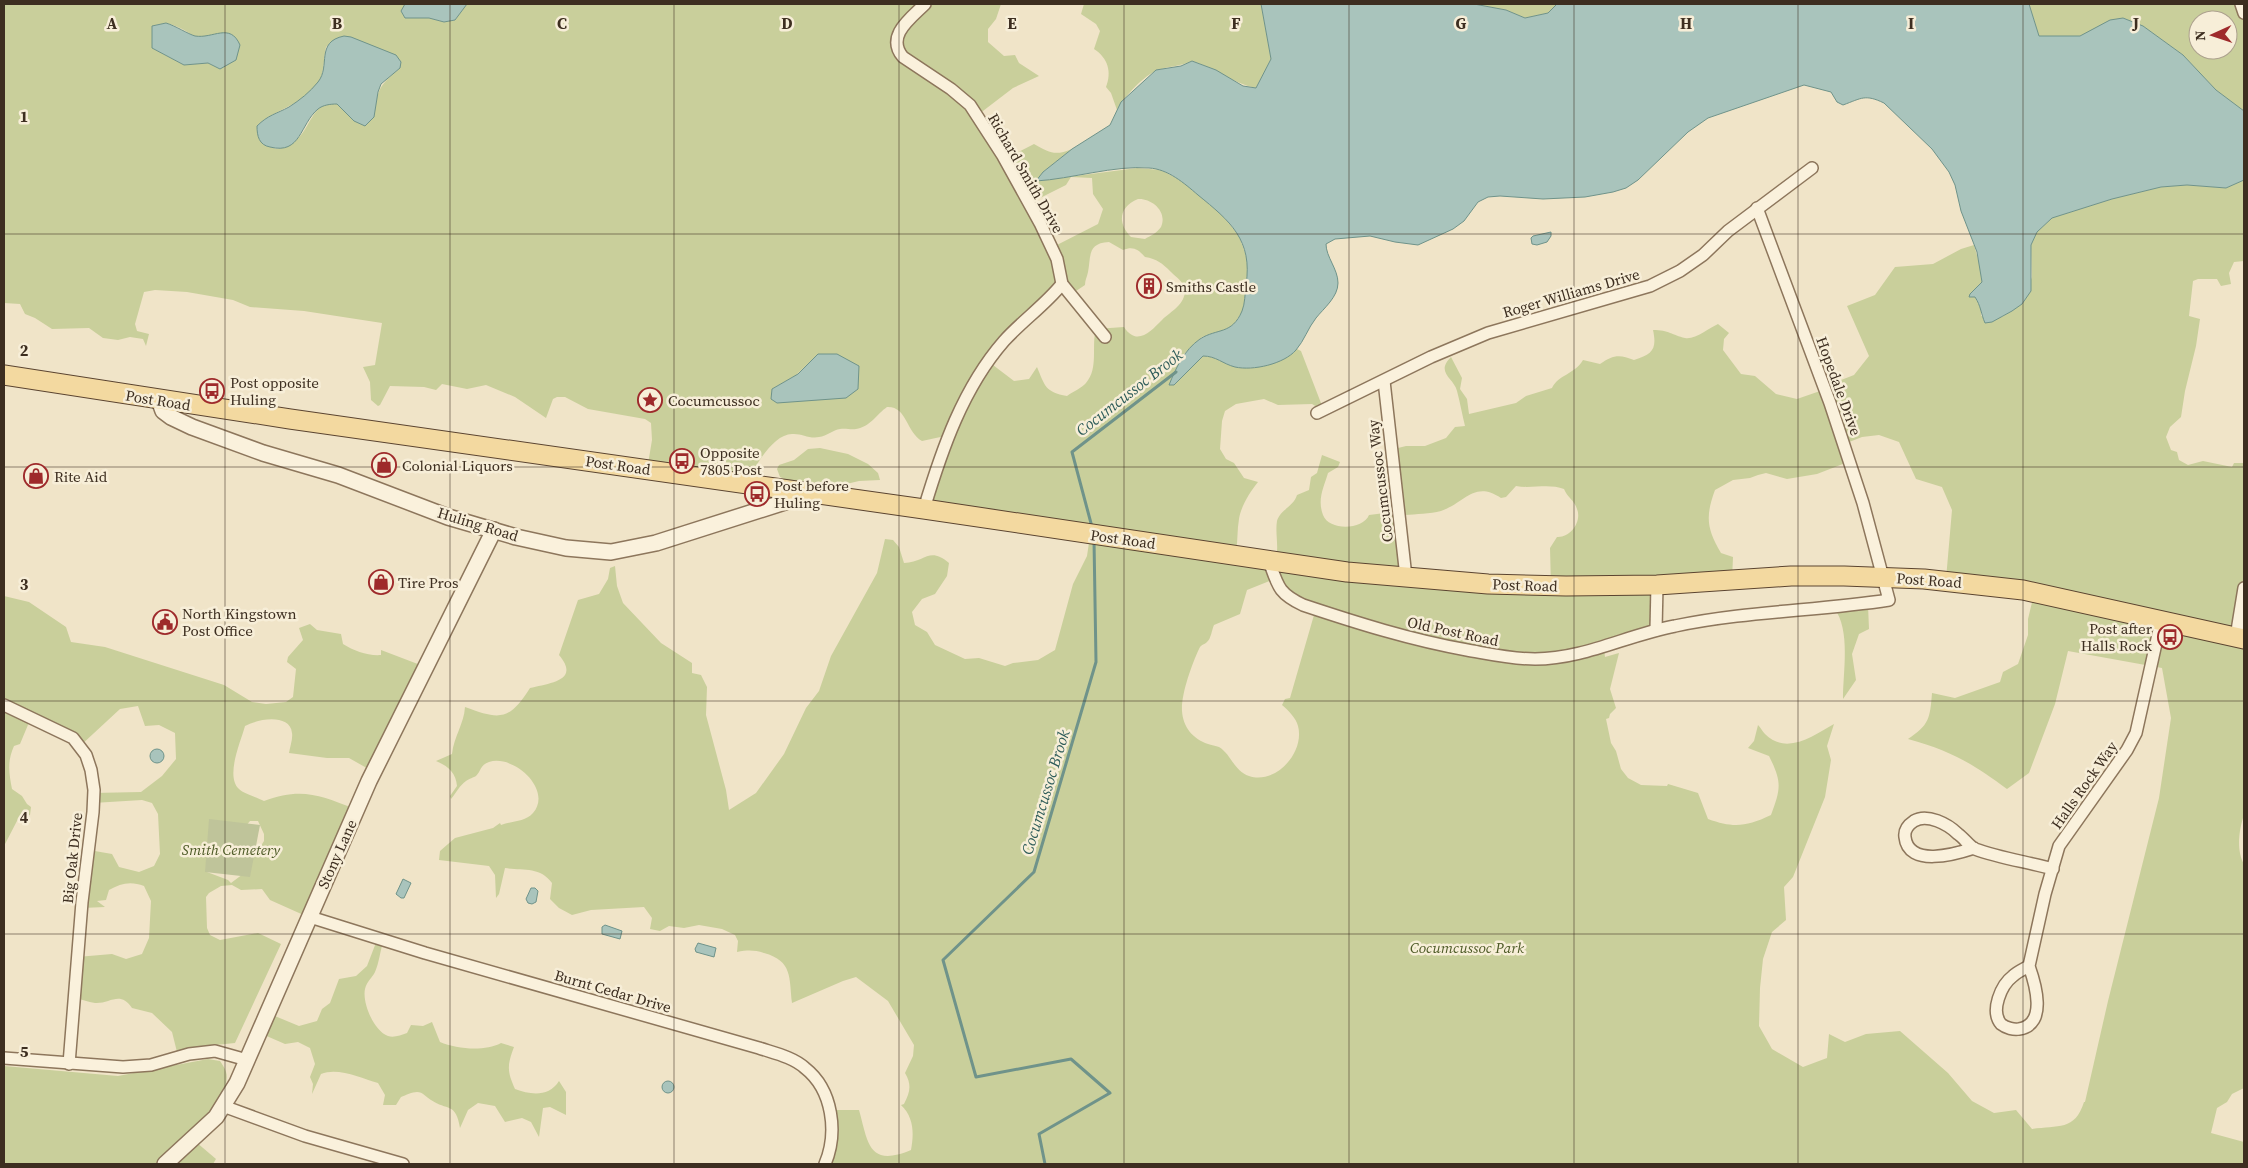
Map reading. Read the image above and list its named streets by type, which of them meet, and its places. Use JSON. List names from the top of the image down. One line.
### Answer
{"streets":{"main road":["Post Road"],"street":["Richard Smith Drive","Roger Williams Drive","Hopedale Drive","Cocumcussoc Way","Huling Road","Old Post Road","Halls Rock Way","Stony Lane","Big Oak Drive","Burnt Cedar Drive"]},"crossings":[["Roger Williams Drive","Hopedale Drive"],["Roger Williams Drive","Cocumcussoc Way"],["Hopedale Drive","Post Road"],["Hopedale Drive","Old Post Road"],["Post Road","Cocumcussoc Way"],["Post Road","Huling Road"],["Post Road","Old Post Road"],["Post Road","Halls Rock Way"],["Huling Road","Stony Lane"],["Stony Lane","Burnt Cedar Drive"]],"water":["Cocumcussoc Brook"],"parks":["Smith Cemetery","Cocumcussoc Park"],"places":{"building":["Smiths Castle"],"bus stop":["Post opposite Huling","Opposite 7805 Post","Post before Huling","Post after Halls Rock"],"place":["Cocumcussoc"],"shop":["Colonial Liquors","Rite Aid","Tire Pros"],"public building":["North Kingstown Post Office"]},"north":"left","grid":{"columns":["A","B","C","D","E","F","G","H","I","J"],"rows":["1","2","3","4","5"]}}
